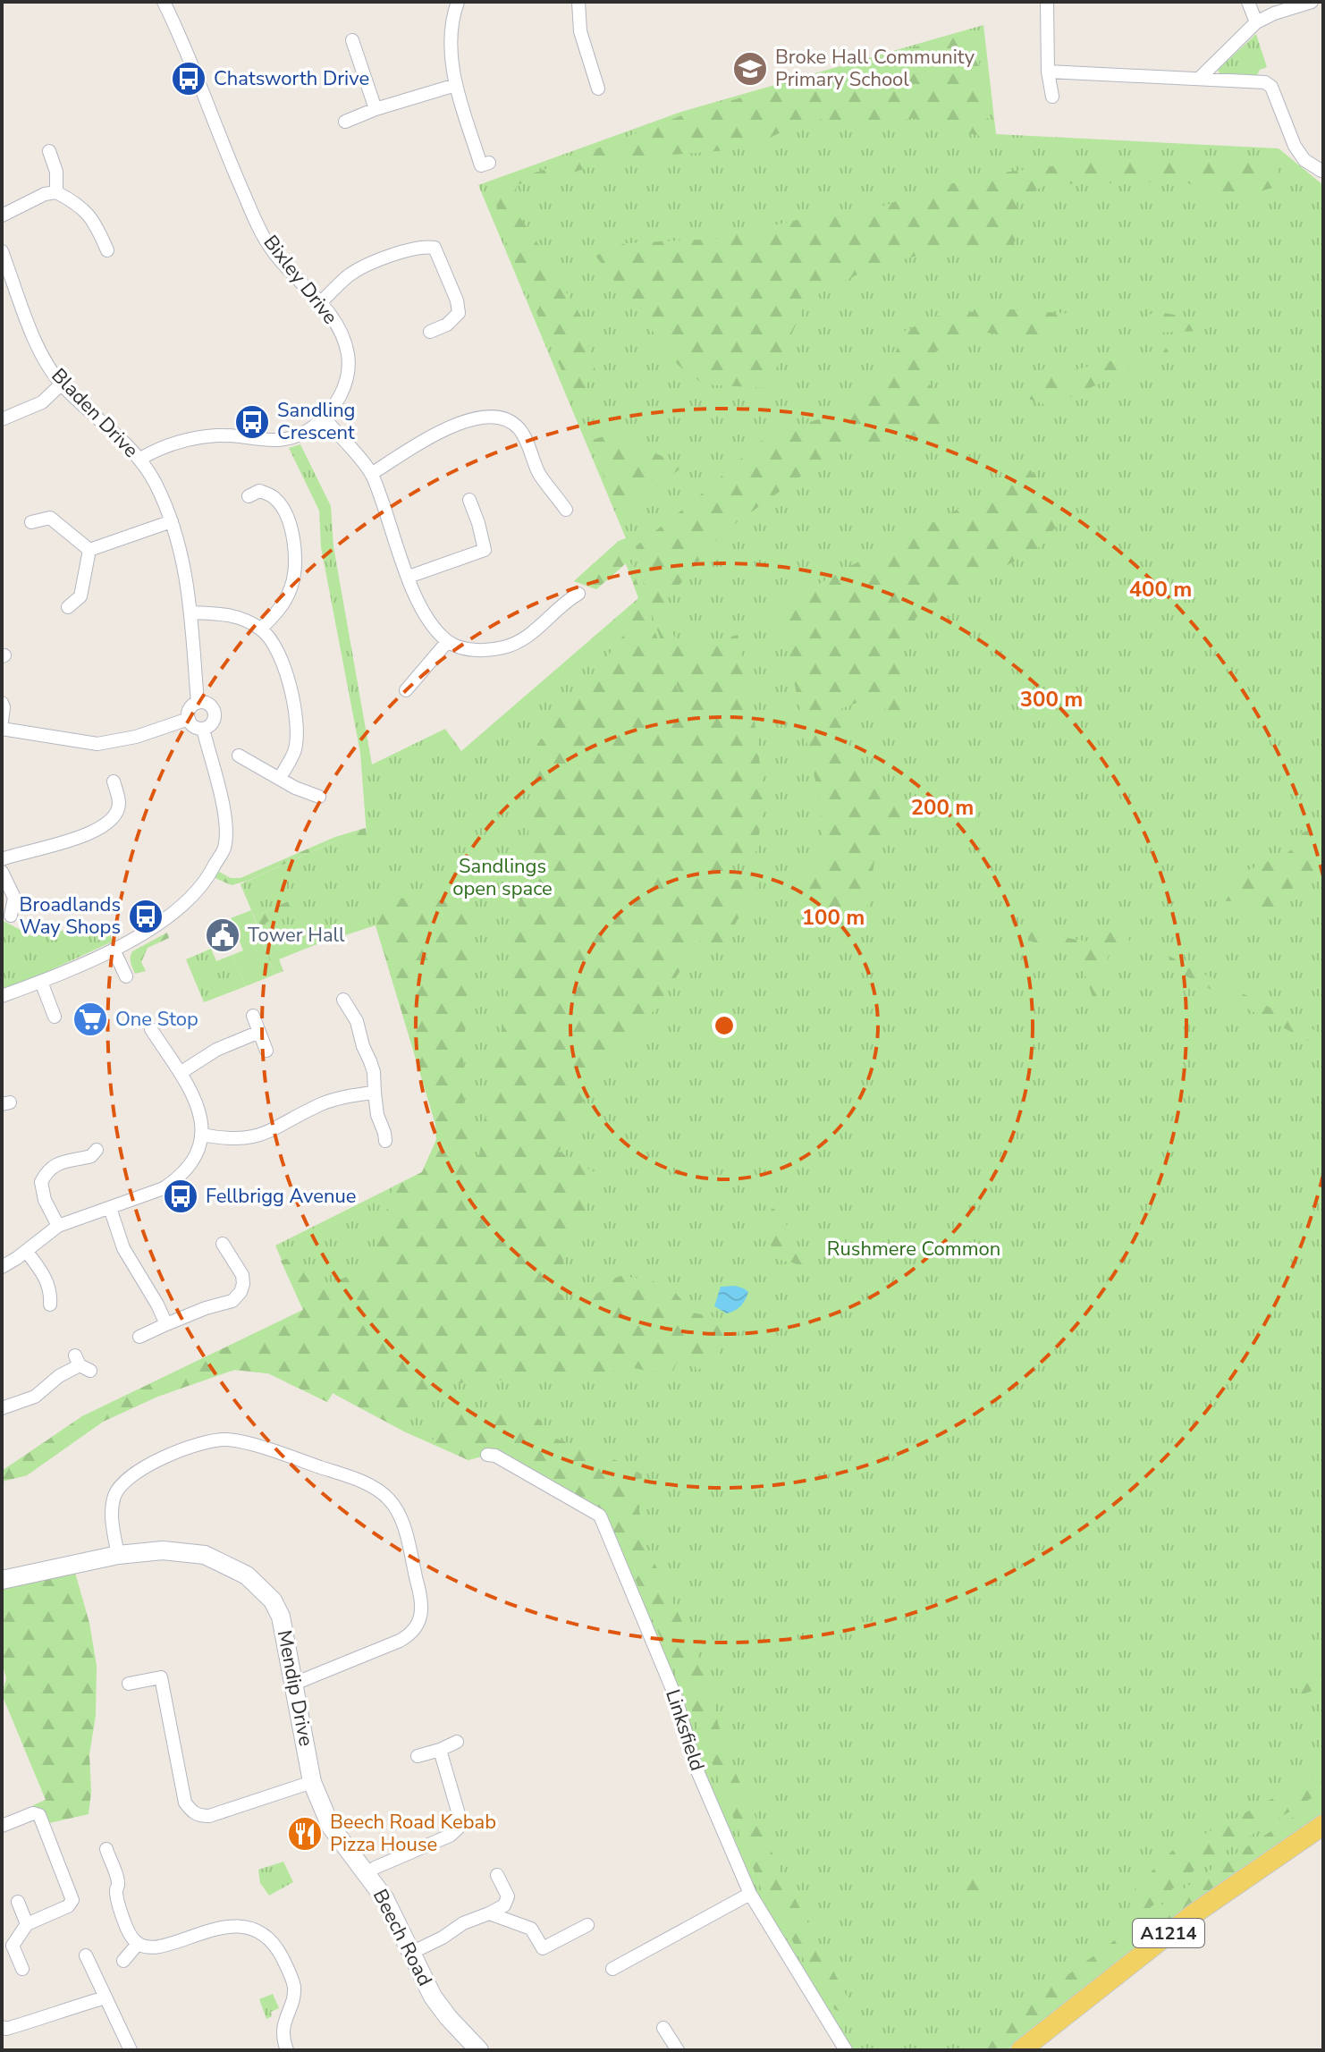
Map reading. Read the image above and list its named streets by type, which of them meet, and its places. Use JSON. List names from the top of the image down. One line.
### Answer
{"streets":{"main road":["A1214"],"street":["Bixley Drive","Bladen Drive","Mendip Drive","Linksfield","Beech Road"]},"crossings":[["Bixley Drive","Bladen Drive"],["Mendip Drive","Beech Road"]],"parks":["Sandlings open space","Rushmere Common"],"places":{"school or university":["Broke Hall Community Primary School"],"bus stop":["Chatsworth Drive","Sandling Crescent","Broadlands Way Shops","Fellbrigg Avenue"],"public building":["Tower Hall"],"supermarket":["One Stop"],"restaurant":["Beech Road Kebab Pizza House"]},"rings":["400 m","300 m","200 m","100 m"]}
